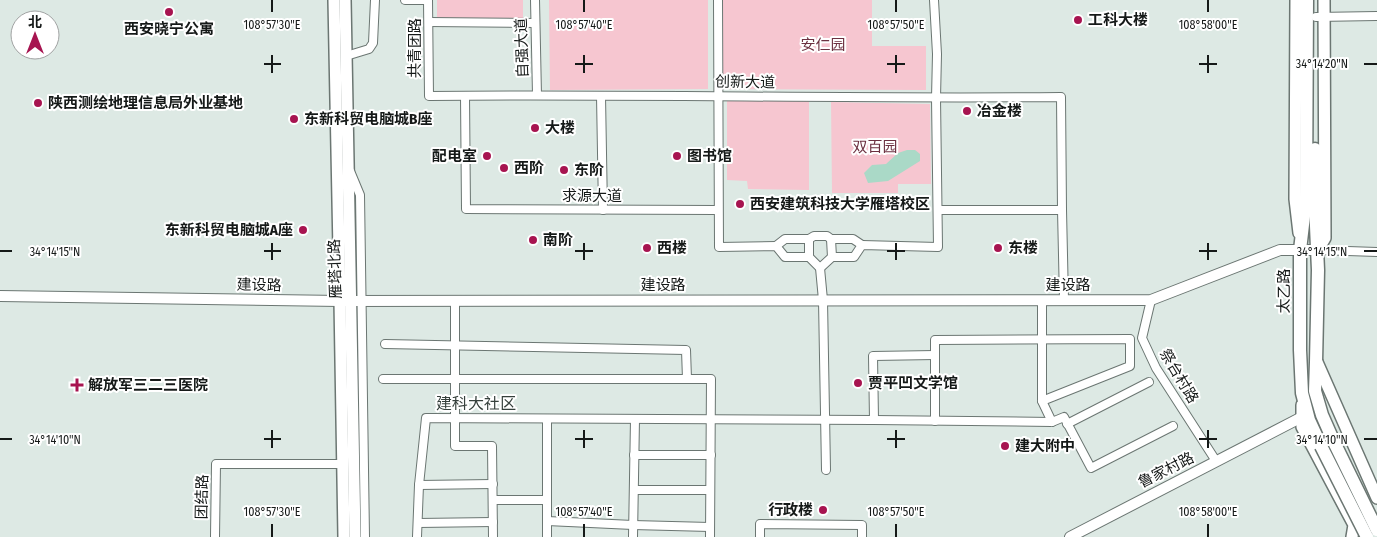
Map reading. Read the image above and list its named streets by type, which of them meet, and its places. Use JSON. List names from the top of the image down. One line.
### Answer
{"streets":{"main road":["雁塔北路","太乙路"],"street":["共青团路","自强大道","创新大道","求源大道","建设路","祭台村路","鲁家村路","团结路"]},"crossings":[["共青团路","创新大道"],["自强大道","创新大道"],["创新大道","求源大道"],["雁塔北路","建设路"],["雁塔北路","团结路"],["建设路","太乙路"],["建设路","祭台村路"],["祭台村路","鲁家村路"]],"districts":["建科大社区"],"parks":["安仁园","双百园"],"places":{"other":["西安晓宁公寓","工科大楼","陕西测绘地理信息局外业基地","冶金楼","东新科贸电脑城B座","大楼","配电室","图书馆","西阶","东阶","西安建筑科技大学雁塔校区","东新科贸电脑城A座","南阶","西楼","东楼","贾平凹文学馆","建大附中","行政楼"],"health":["解放军三二三医院"]},"north":"top","coordinates":["108°57'30\"E","108°57'40\"E","108°57'50\"E","108°58'00\"E","34°14'20\"N","34°14'15\"N","34°14'10\"N"]}
